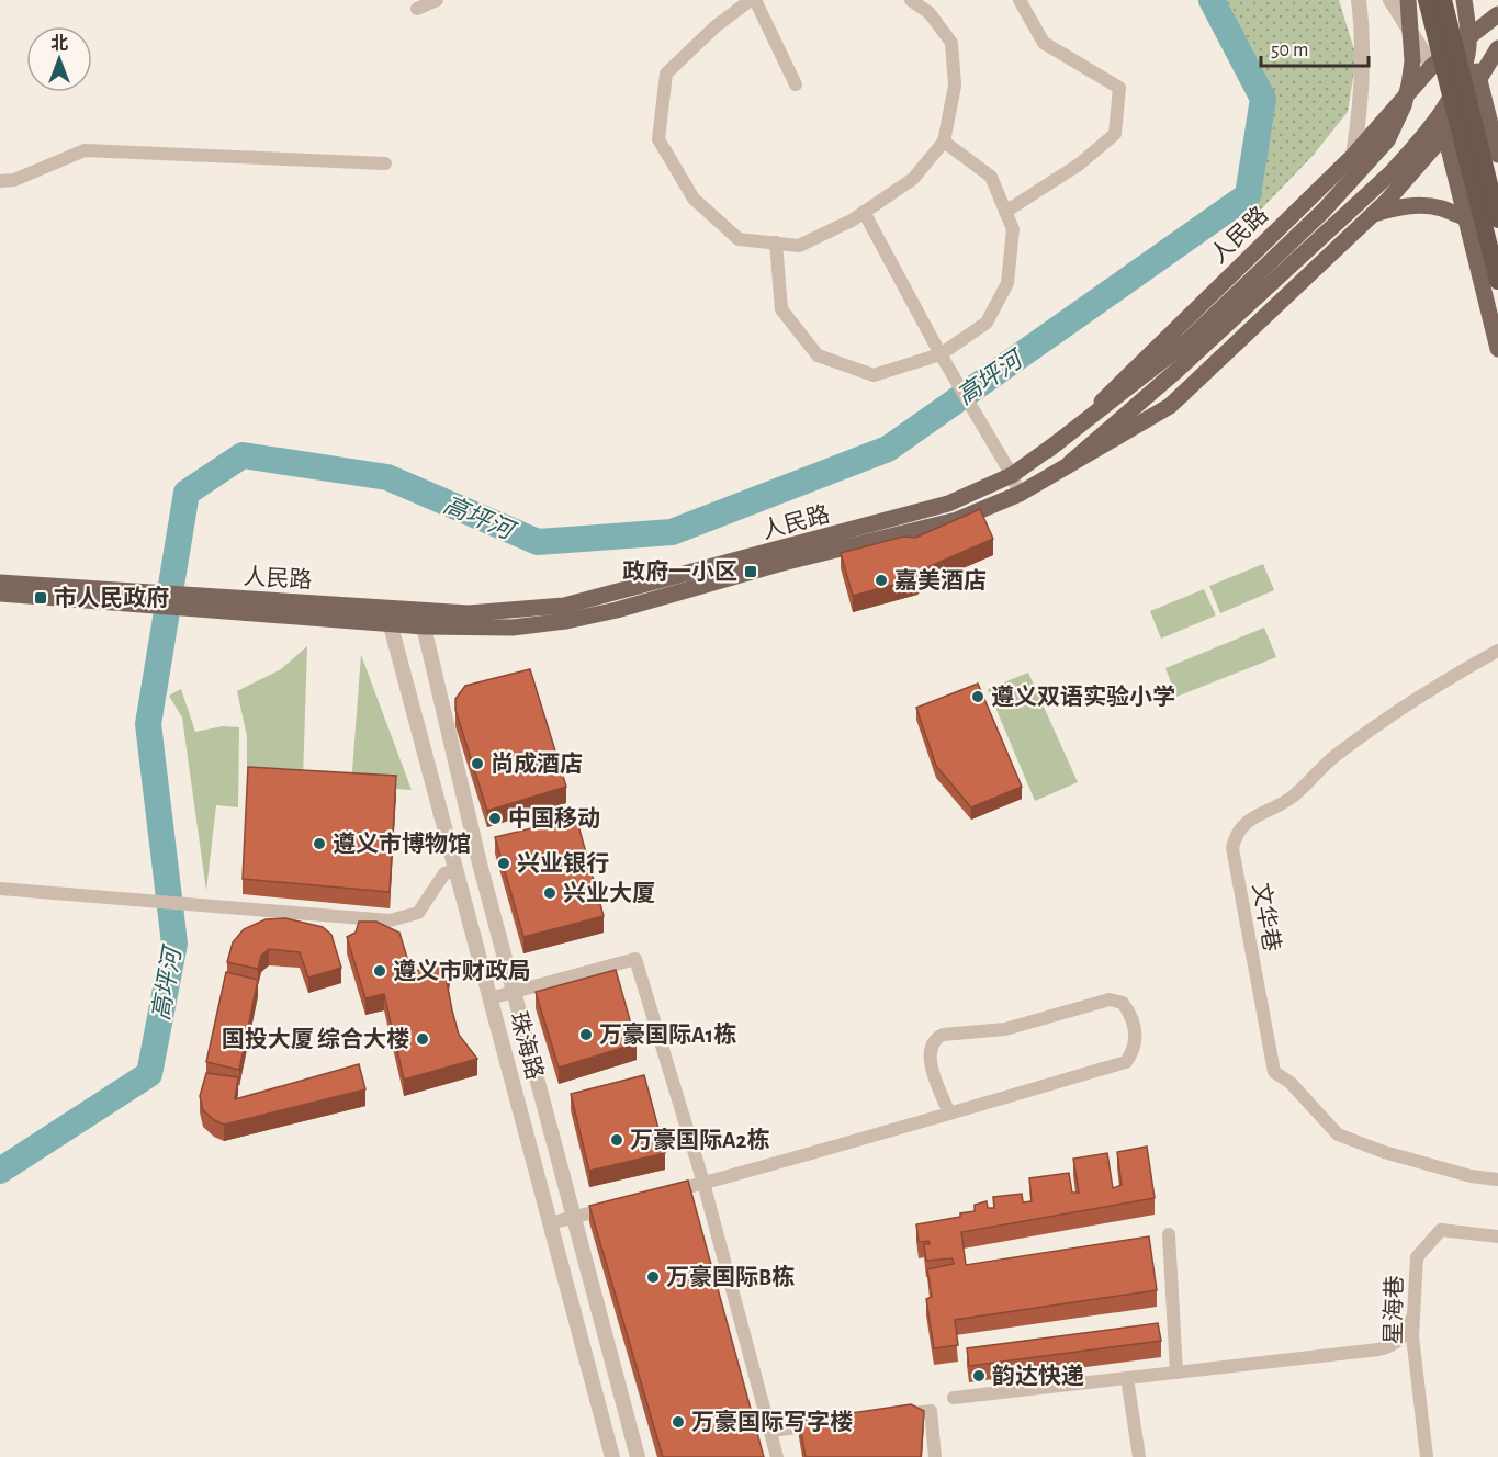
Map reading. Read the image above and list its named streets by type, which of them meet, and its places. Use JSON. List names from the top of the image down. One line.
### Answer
{"streets":{"main road":["人民路"],"street":["文华巷","珠海路","星海巷"]},"crossings":[["人民路","珠海路"]],"water":["高坪河"],"places":{"transit":["政府一小区","市人民政府"],"other":["嘉美酒店","遵义双语实验小学","尚成酒店","中国移动","遵义市博物馆","兴业银行","兴业大厦","遵义市财政局","万豪国际A1栋","国投大厦 综合大楼","万豪国际A2栋","万豪国际B栋","韵达快递","万豪国际写字楼"]},"scale_bar":"50 m","north":"top"}
